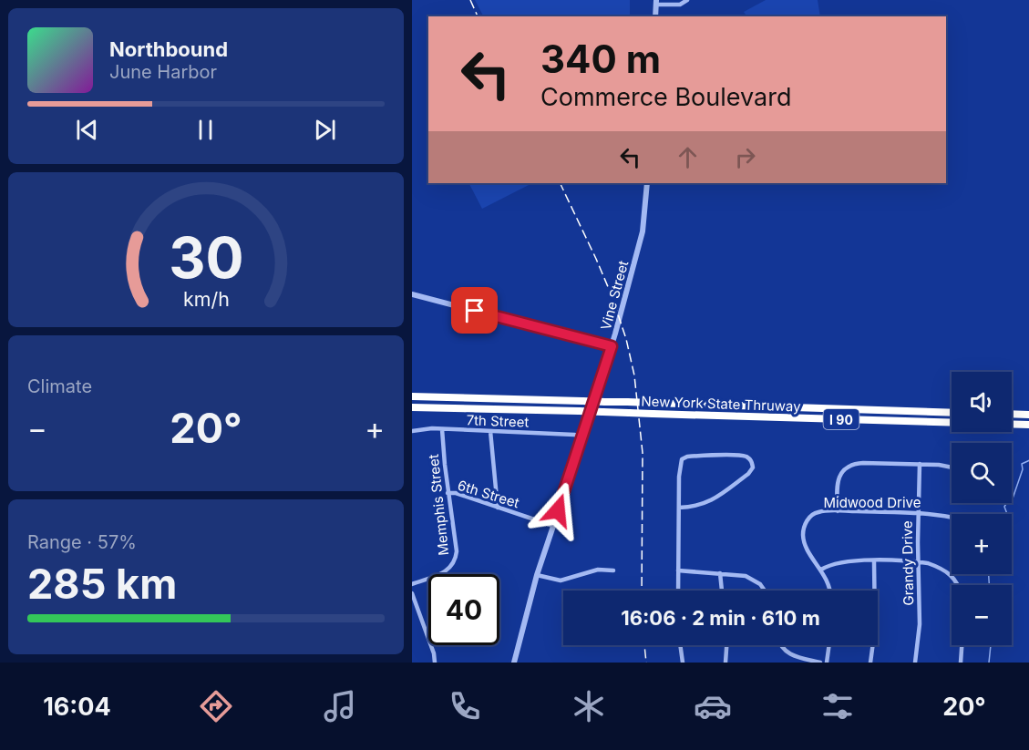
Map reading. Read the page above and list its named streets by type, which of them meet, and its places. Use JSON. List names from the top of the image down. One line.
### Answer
{"streets":{"highway":["New York State Thruway","I 90"],"street":["Vine Street","7th Street","6th Street","Midwood Drive","Memphis Street","Grandy Drive"]},"crossings":[["Vine Street","7th Street"],["Vine Street","6th Street"],["7th Street","Memphis Street"],["6th Street","Memphis Street"],["Midwood Drive","Grandy Drive"]],"page":{"turn":["340 m","Commerce Boulevard"],"song":["Northbound","June Harbor"],"tile":["Climate",["Range · 57%","285 km"]],"map_buttons":["+","−"],"heat":["−","20°","+"],"limit":"40","trip":"16:06 · 2 min · 610 m","tabs":["16:04","20°"],"gauge":["30","km/h"]}}
